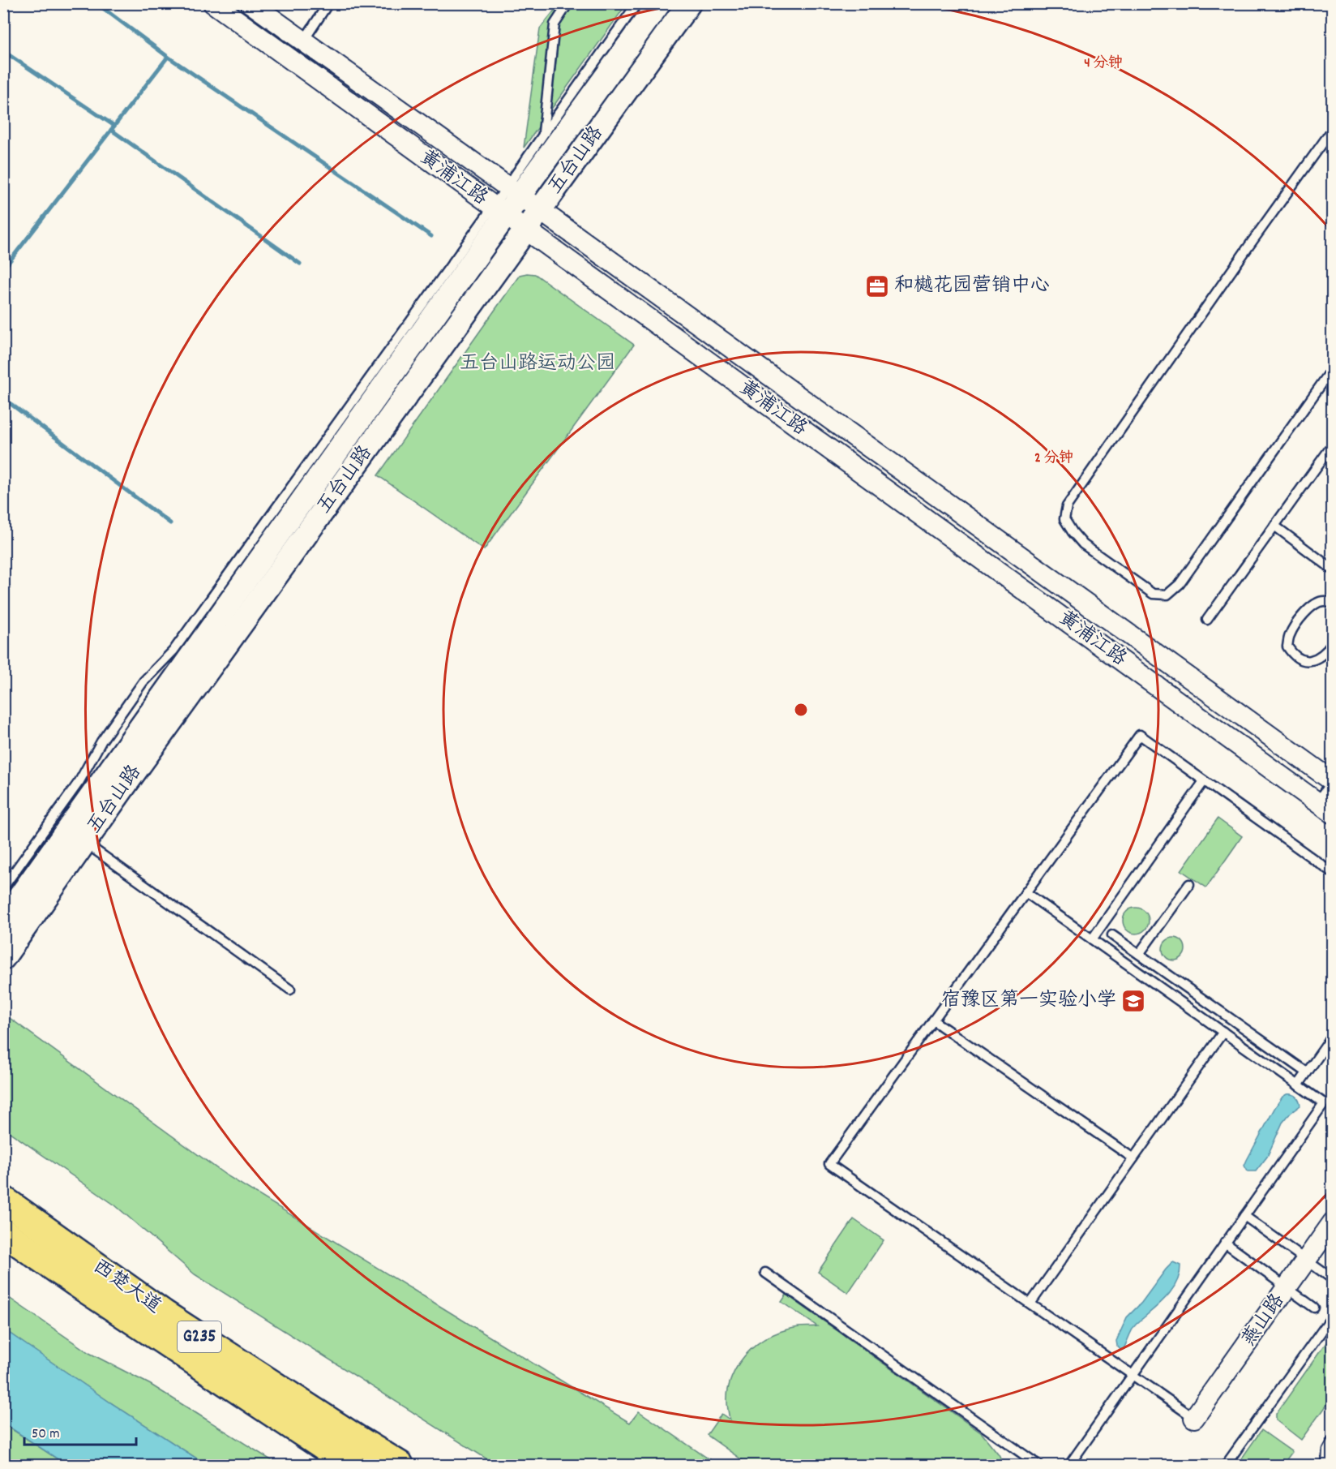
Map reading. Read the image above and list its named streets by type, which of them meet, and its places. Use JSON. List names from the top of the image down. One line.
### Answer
{"streets":{"highway":["西楚大道","G235"],"main road":["五台山路"],"street":["黄浦江路","燕山路"]},"crossings":[["五台山路","黄浦江路"]],"parks":["五台山路运动公园"],"places":{"office":["和樾花园营销中心"],"school or university":["宿豫区第一实验小学"]},"scale_bar":"50 m","rings":["4 分钟","2 分钟"]}
